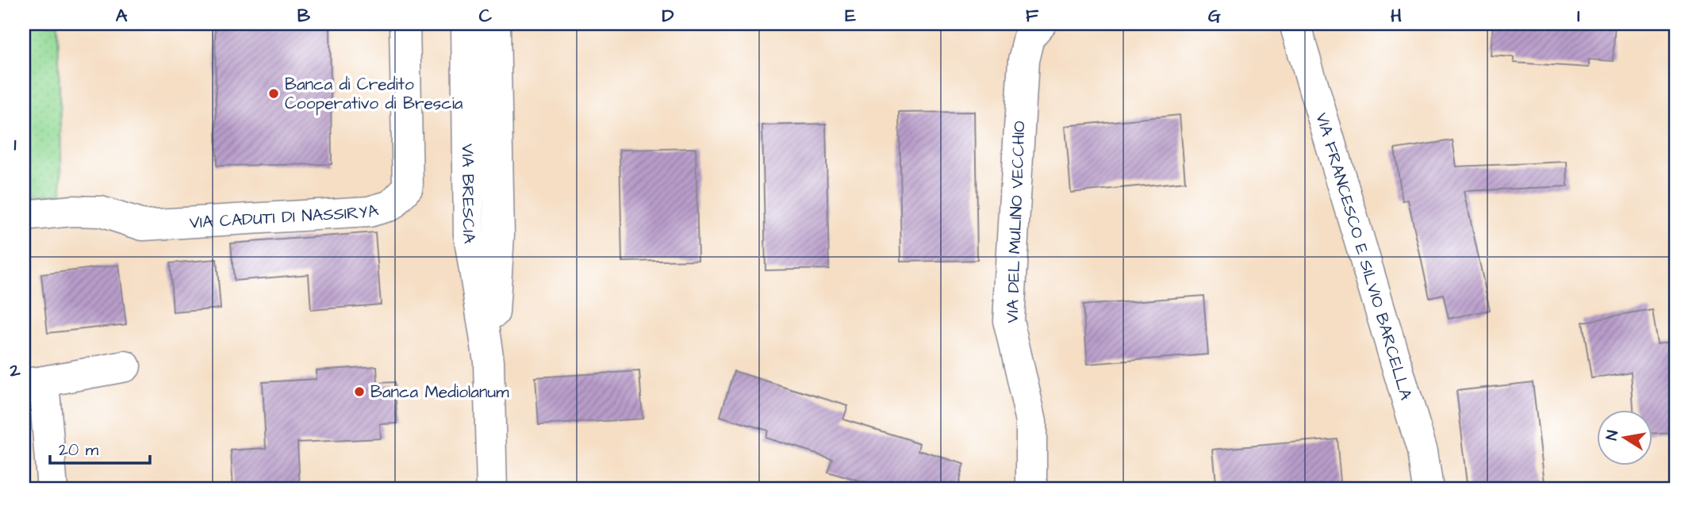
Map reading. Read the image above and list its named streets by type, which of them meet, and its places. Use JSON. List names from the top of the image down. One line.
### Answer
{"streets":{"street":["VIA BRESCIA","VIA CADUTI DI NASSIRYA","VIA DEL MULINO VECCHIO","VIA FRANCESCO E SILVIO BARCELLA"]},"places":["Banca di Credito Cooperativo di Brescia","Banca Mediolanum"],"scale_bar":"20 m","north":"left","grid":{"columns":["A","B","C","D","E","F","G","H","I"],"rows":["1","2"]}}
